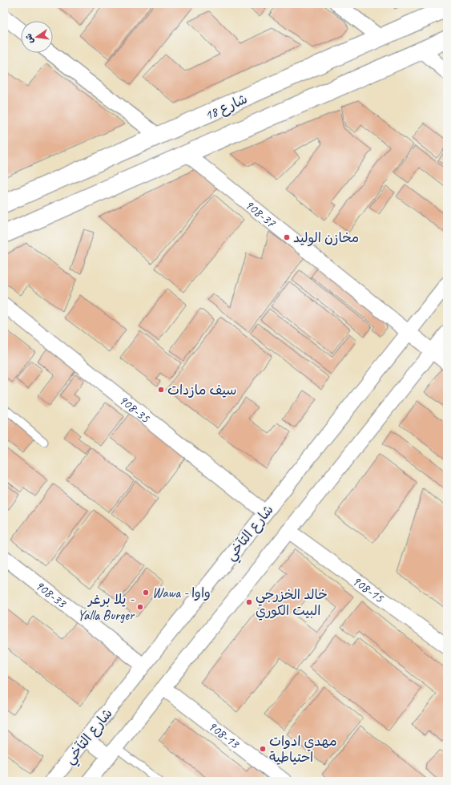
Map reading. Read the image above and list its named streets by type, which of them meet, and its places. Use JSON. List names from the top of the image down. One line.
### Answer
{"streets":{"street":["شارع 18","908-37","908-35","شارع التآخي","908-15","908-33","908-13"]},"crossings":[["شارع 18","908-37"],["908-37","شارع التآخي"],["908-35","شارع التآخي"],["شارع التآخي","908-15"],["شارع التآخي","908-33"],["شارع التآخي","908-13"]],"places":["مخازن الوليد","سيف مازدات","Wawa - واوا","خالد الخزرجي البيت الكوري","يلا برغر - Yalla Burger","مهدي ادوات احتياطية"],"north":"left"}
